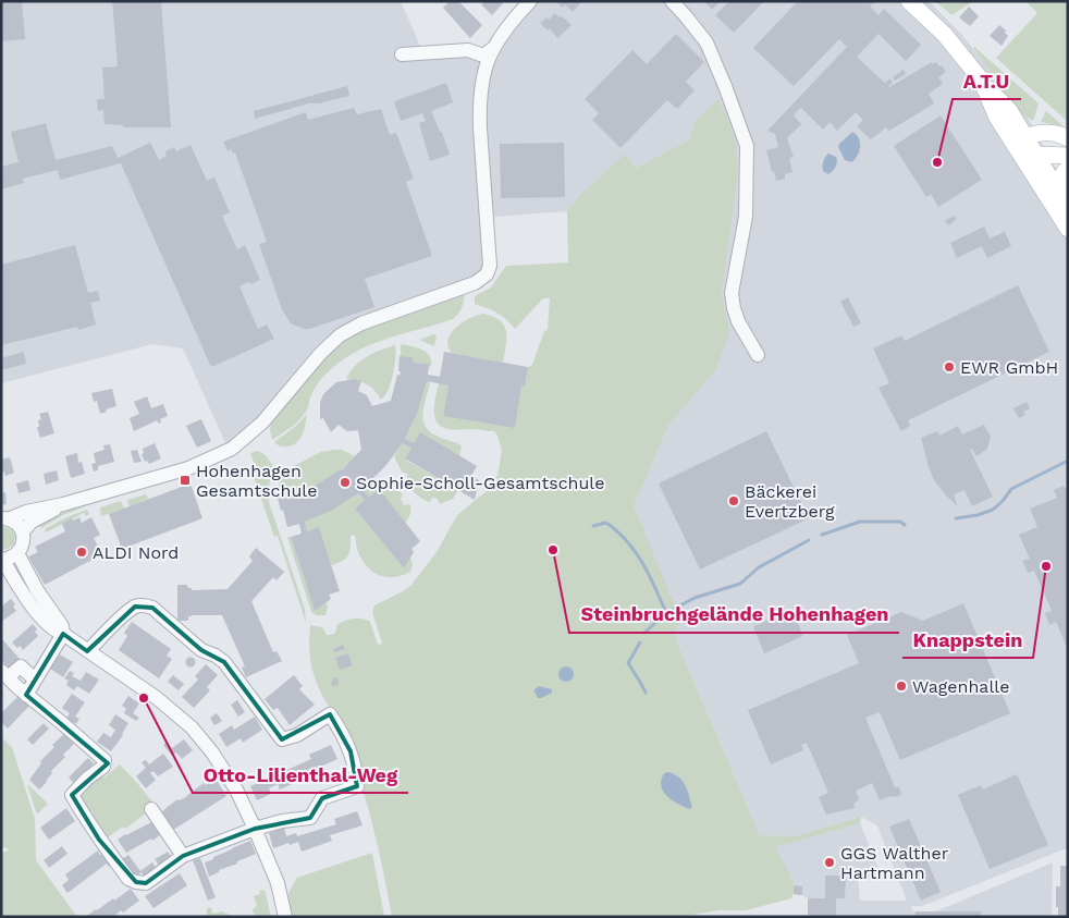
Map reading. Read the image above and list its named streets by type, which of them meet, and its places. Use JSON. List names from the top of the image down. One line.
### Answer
{"places":{"other":["A.T.U","EWR GmbH","Sophie-Scholl-Gesamtschule","Bäckerei Evertzberg","Steinbruchgelände Hohenhagen","ALDI Nord","Knappstein","Wagenhalle","Otto-Lilienthal-Weg","GGS Walther Hartmann"],"transit":["Hohenhagen Gesamtschule"]}}
